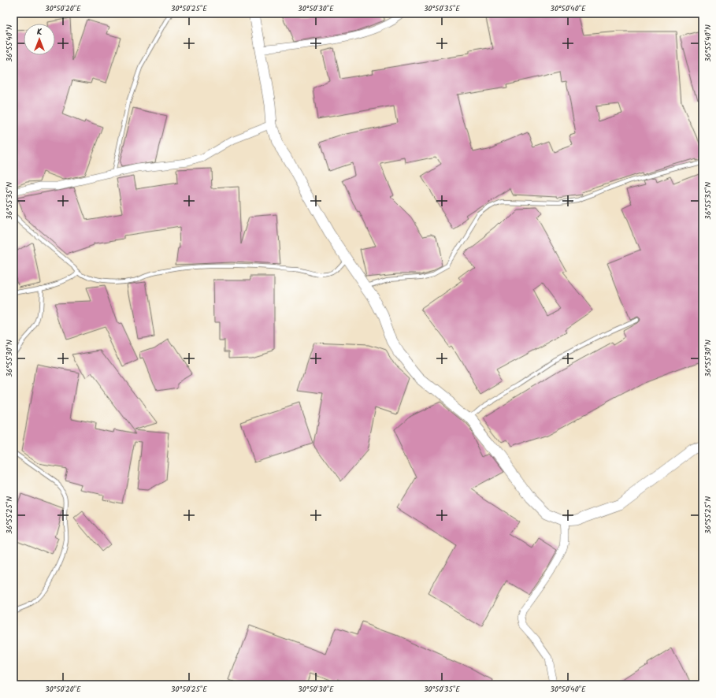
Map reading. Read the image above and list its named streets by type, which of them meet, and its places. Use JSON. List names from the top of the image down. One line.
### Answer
{"north":"top","coordinates":["30°50'20\"E","30°50'25\"E","30°50'30\"E","30°50'35\"E","30°50'40\"E","36°55'40\"N","36°55'35\"N","36°55'30\"N","36°55'25\"N"]}
